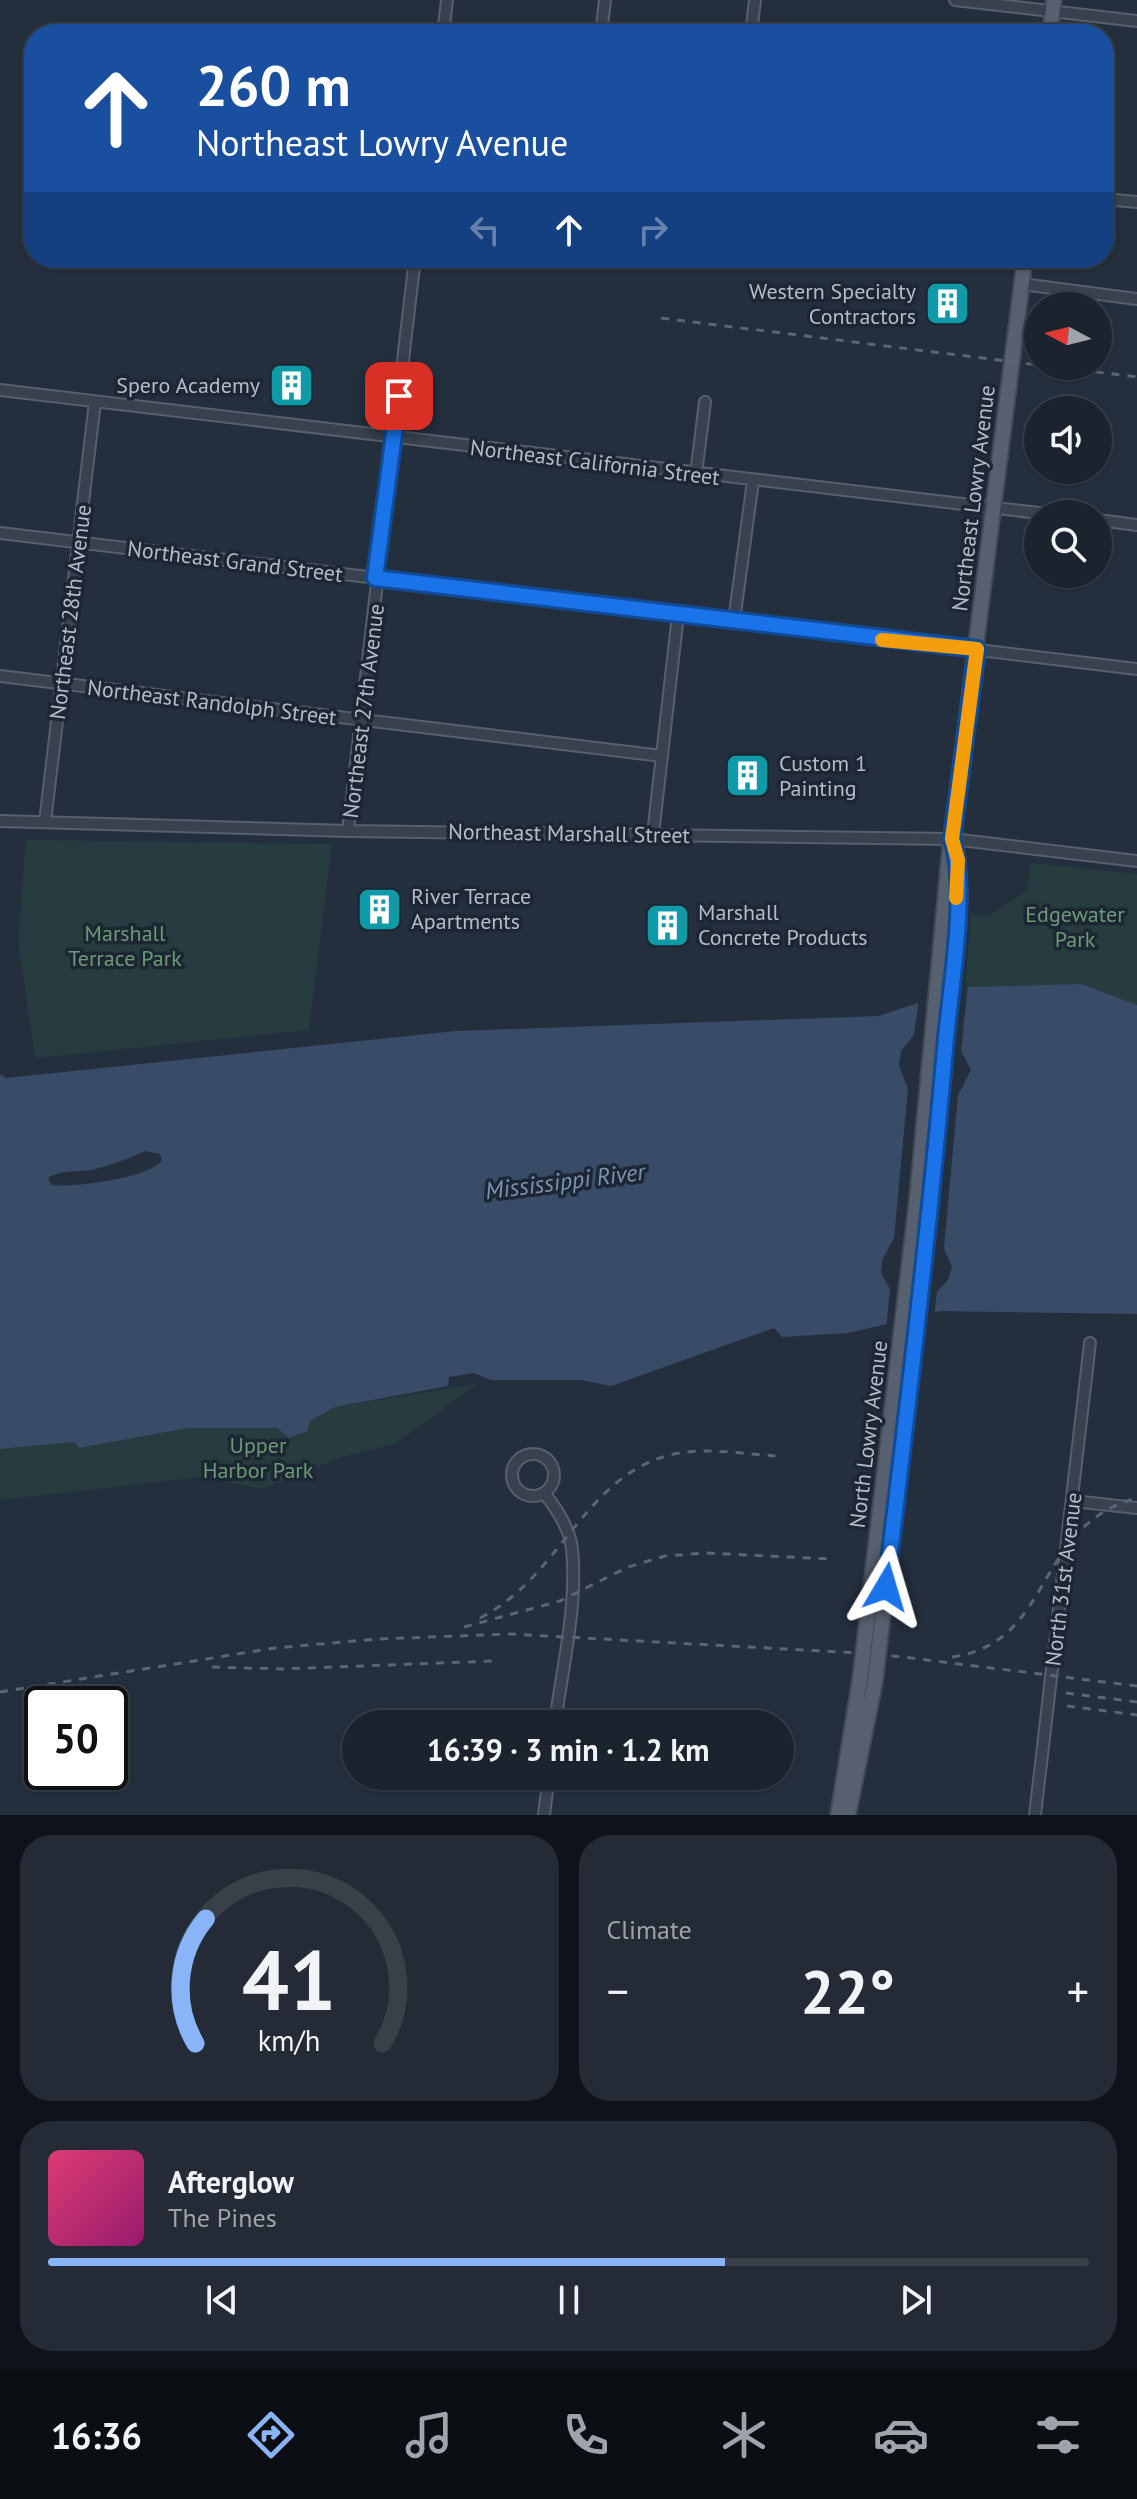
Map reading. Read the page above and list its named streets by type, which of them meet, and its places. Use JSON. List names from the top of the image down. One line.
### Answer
{"streets":{"main road":["Northeast Lowry Avenue","North Lowry Avenue"],"street":["Northeast California Street","Northeast Grand Street","Northeast 28th Avenue","Northeast Randolph Street","Northeast 27th Avenue","Northeast Marshall Street","North 31st Avenue"]},"crossings":[["Northeast California Street","Northeast Lowry Avenue"],["Northeast California Street","Northeast 28th Avenue"],["Northeast California Street","Northeast 27th Avenue"],["Northeast Lowry Avenue","Northeast Grand Street"],["Northeast Lowry Avenue","Northeast Marshall Street"],["Northeast Lowry Avenue","North Lowry Avenue"],["Northeast Grand Street","Northeast 28th Avenue"],["Northeast Grand Street","Northeast 27th Avenue"],["Northeast 28th Avenue","Northeast Randolph Street"],["Northeast 28th Avenue","Northeast Marshall Street"],["Northeast Randolph Street","Northeast 27th Avenue"],["Northeast 27th Avenue","Northeast Marshall Street"]],"water":["Mississippi River"],"parks":["Edgewater Park","Marshall Terrace Park","Upper Harbor Park"],"places":{"building":["Western Specialty Contractors","Spero Academy","Custom 1 Painting","River Terrace Apartments","Marshall Concrete Products"]},"north":"left","page":{"turn":["260 m","Northeast Lowry Avenue"],"limit":"50","trip":"16:39 · 3 min · 1.2 km","tile":"Climate","heat":["−","22°","+"],"song":["Afterglow","The Pines"],"tabs":"16:36","gauge":["41","km/h"]}}
